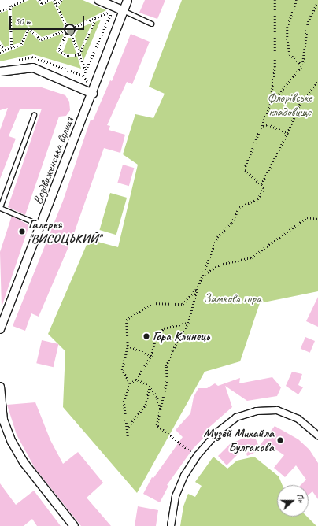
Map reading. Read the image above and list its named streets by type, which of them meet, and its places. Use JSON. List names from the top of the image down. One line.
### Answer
{"streets":{"street":["Воздвиженська вулиця"]},"parks":["Флорівське кладовище","Замкова гора"],"places":["Галерея \"ВИСОЦЬКИЙ\"","Гора Клинець","Музей Михайла Булгакова"],"scale_bar":"50 m","north":"right"}
